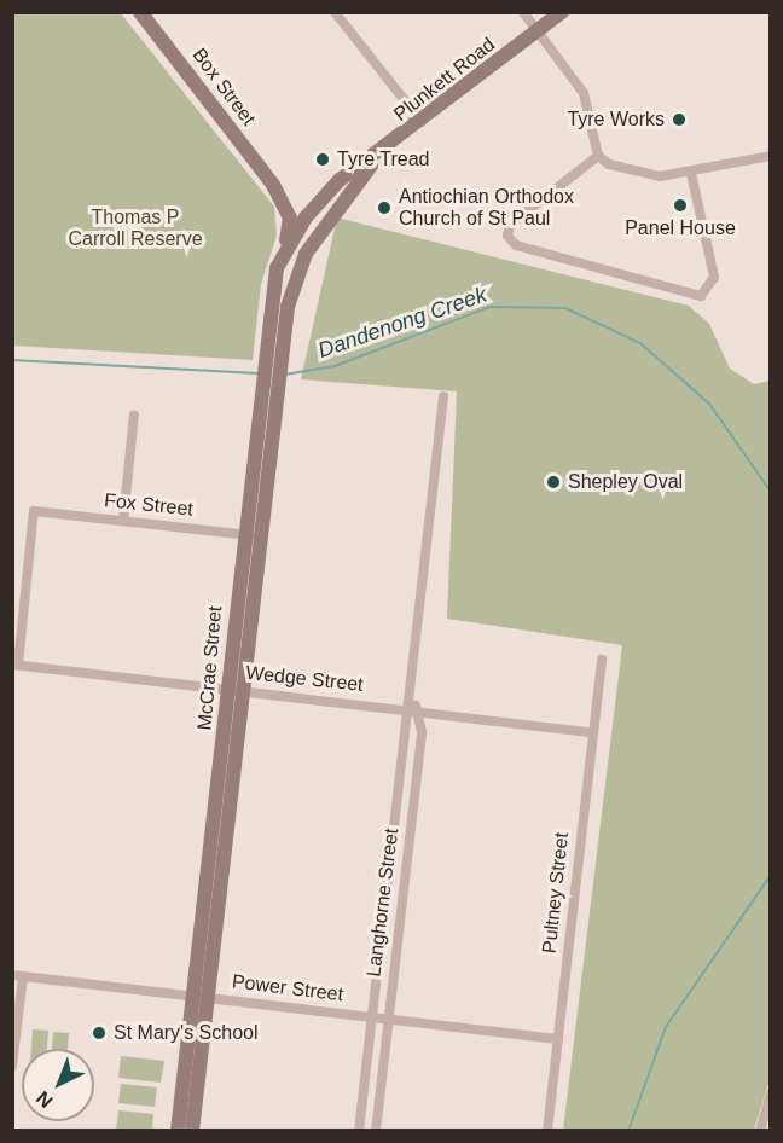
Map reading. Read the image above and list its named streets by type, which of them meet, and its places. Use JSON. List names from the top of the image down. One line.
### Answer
{"streets":{"main road":["Plunkett Road","Box Street","McCrae Street"],"street":["Fox Street","Wedge Street","Pultney Street","Langhorne Street","Power Street"]},"crossings":[["Plunkett Road","Box Street"],["Plunkett Road","McCrae Street"],["Box Street","McCrae Street"],["Fox Street","McCrae Street"],["Fox Street","Wedge Street"],["McCrae Street","Wedge Street"],["McCrae Street","Power Street"],["Wedge Street","Pultney Street"],["Wedge Street","Langhorne Street"],["Pultney Street","Power Street"],["Langhorne Street","Power Street"]],"water":["Dandenong Creek"],"parks":["Thomas P Carroll Reserve"],"places":["Tyre Works","Tyre Tread","Panel House","Antiochian Orthodox Church of St Paul","Shepley Oval","St Mary's School"],"north":"bottom left"}
